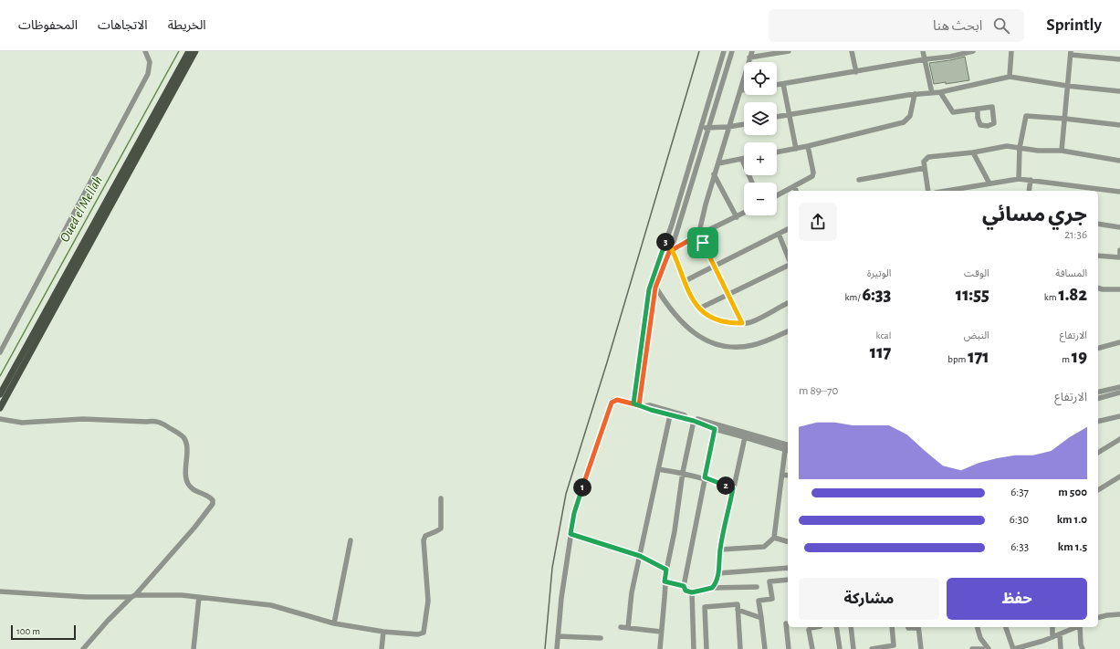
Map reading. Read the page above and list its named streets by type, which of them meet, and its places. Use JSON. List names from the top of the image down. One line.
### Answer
{"water":["Oued el Mellah"],"scale_bar":"100 m","page":{"header":"Sprintly","search":"ابحث هنا","nav":["الخريطة","الاتجاهات","المحفوظات"],"map_buttons":["+","−"],"heading":["جري مسائي","21:36"],"pins":["3","2","1"],"stats":[["المسافة","1.82 km"],["الوقت","11:55"],["الوتيرة","6:33 /km"],["الارتفاع","19 m"],["النبض","171 bpm"],["kcal","117"]],"chart":["الارتفاع","70–89 m"],"list":[{"name":"500 m","note":"6:37"},{"name":"1.0 km","note":"6:30"},{"name":"1.5 km","note":"6:33"}],"buttons":["حفظ","مشاركة"],"scale":"100 m"}}
